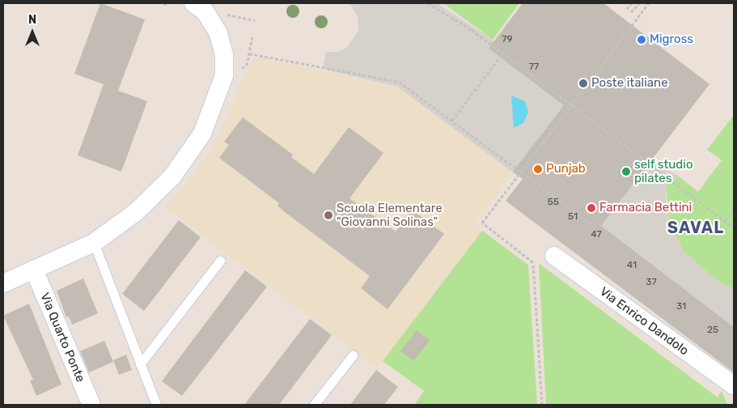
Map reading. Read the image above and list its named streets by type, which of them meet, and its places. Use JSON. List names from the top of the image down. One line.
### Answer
{"streets":{"street":["Via Enrico Dandolo","Via Quarto Ponte"]},"districts":["SAVAL"],"places":["Migross","Poste italiane","Punjab","self studio pilates","Farmacia Bettini","Scuola Elementare \"Giovanni Solinas\""],"house_numbers":["79","77","55","51","47","41","37","31","25"],"north":"top"}
